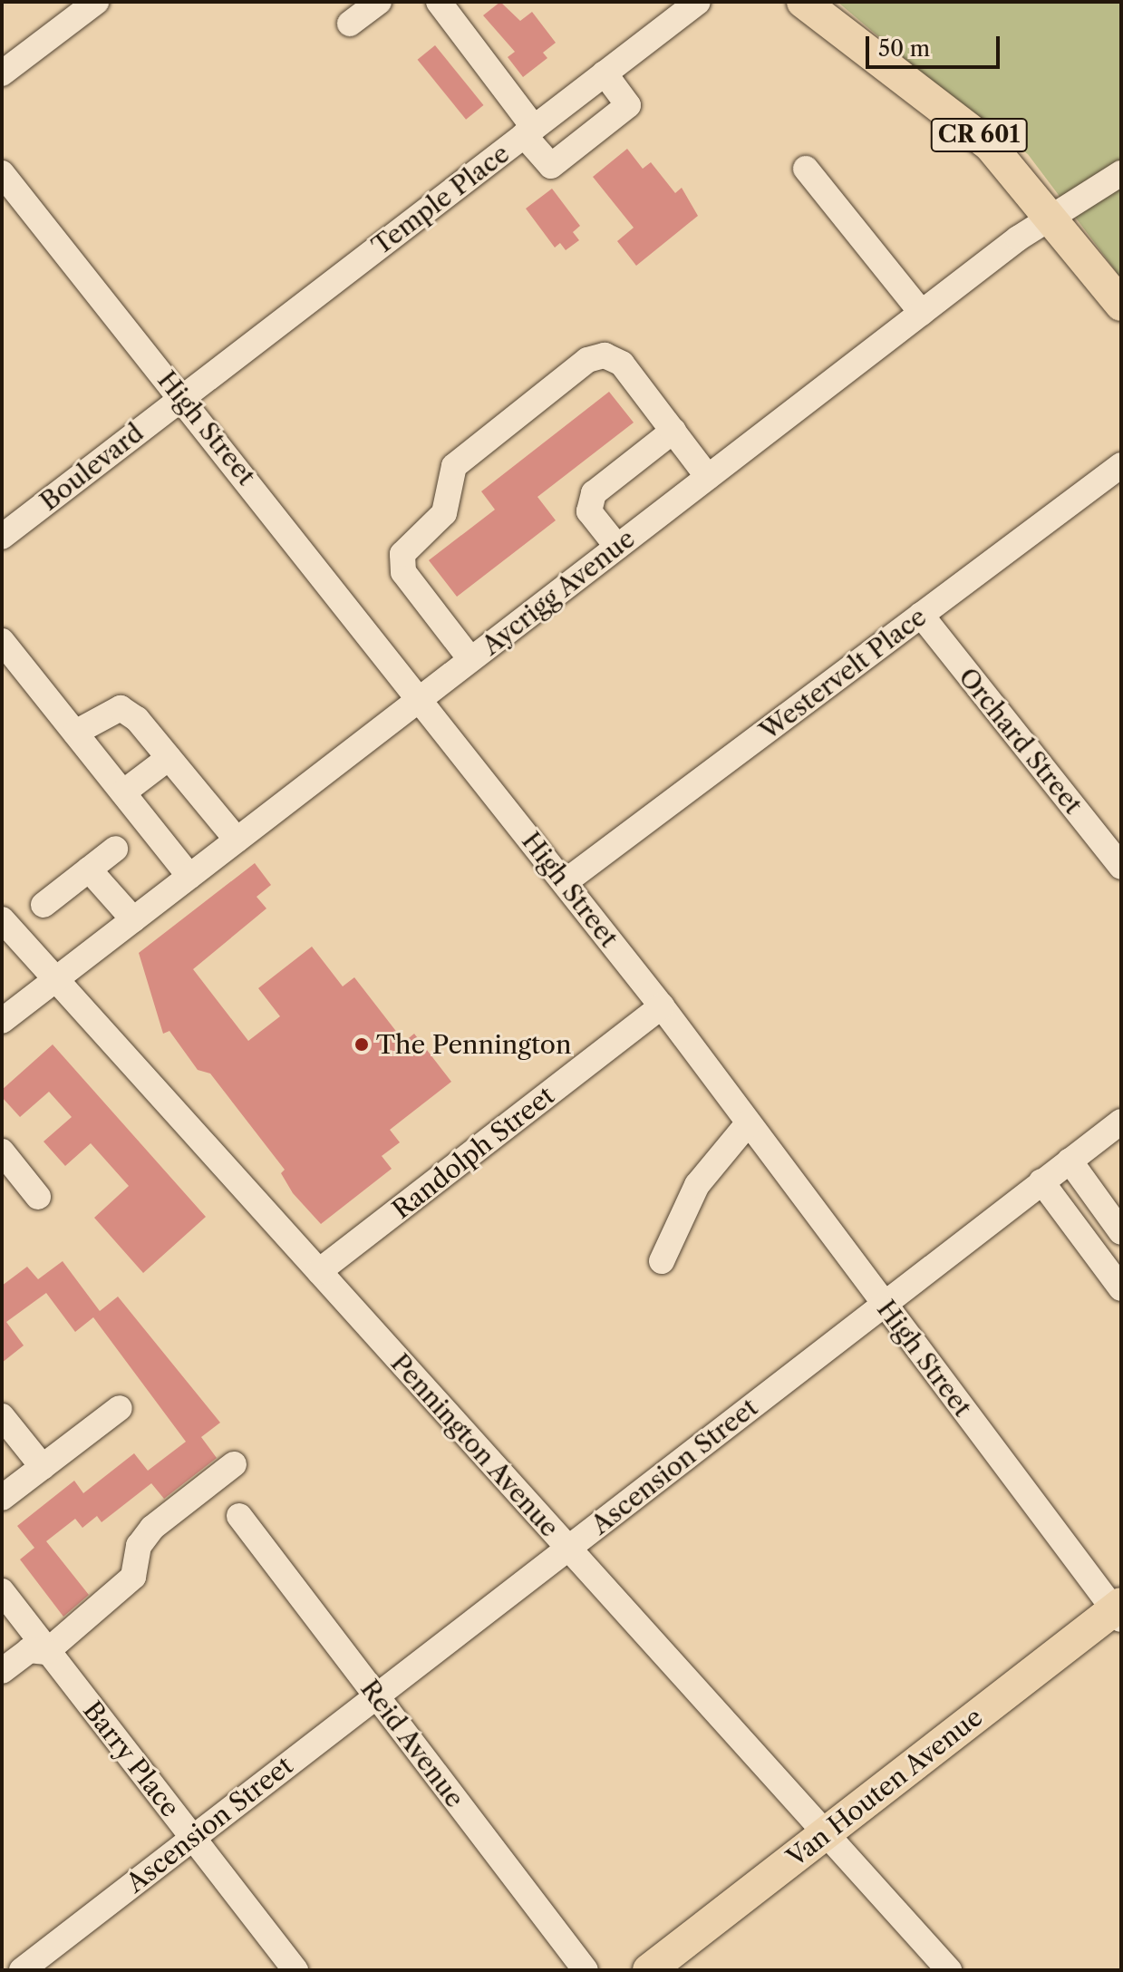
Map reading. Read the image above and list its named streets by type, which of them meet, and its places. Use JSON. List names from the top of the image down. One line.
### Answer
{"streets":{"main road":["CR 601","Van Houten Avenue"],"street":["Temple Place","High Street","Boulevard","Aycrigg Avenue","Westervelt Place","Orchard Street","Randolph Street","Pennington Avenue","Ascension Street","Reid Avenue","Barry Place"]},"crossings":[["CR 601","Aycrigg Avenue"],["Temple Place","High Street"],["Temple Place","Boulevard"],["High Street","Boulevard"],["High Street","Aycrigg Avenue"],["High Street","Westervelt Place"],["High Street","Randolph Street"],["High Street","Ascension Street"],["High Street","Van Houten Avenue"],["Aycrigg Avenue","Pennington Avenue"],["Westervelt Place","Orchard Street"],["Randolph Street","Pennington Avenue"],["Pennington Avenue","Ascension Street"],["Pennington Avenue","Van Houten Avenue"],["Ascension Street","Reid Avenue"],["Ascension Street","Barry Place"]],"places":["The Pennington"],"scale_bar":"50 m"}
